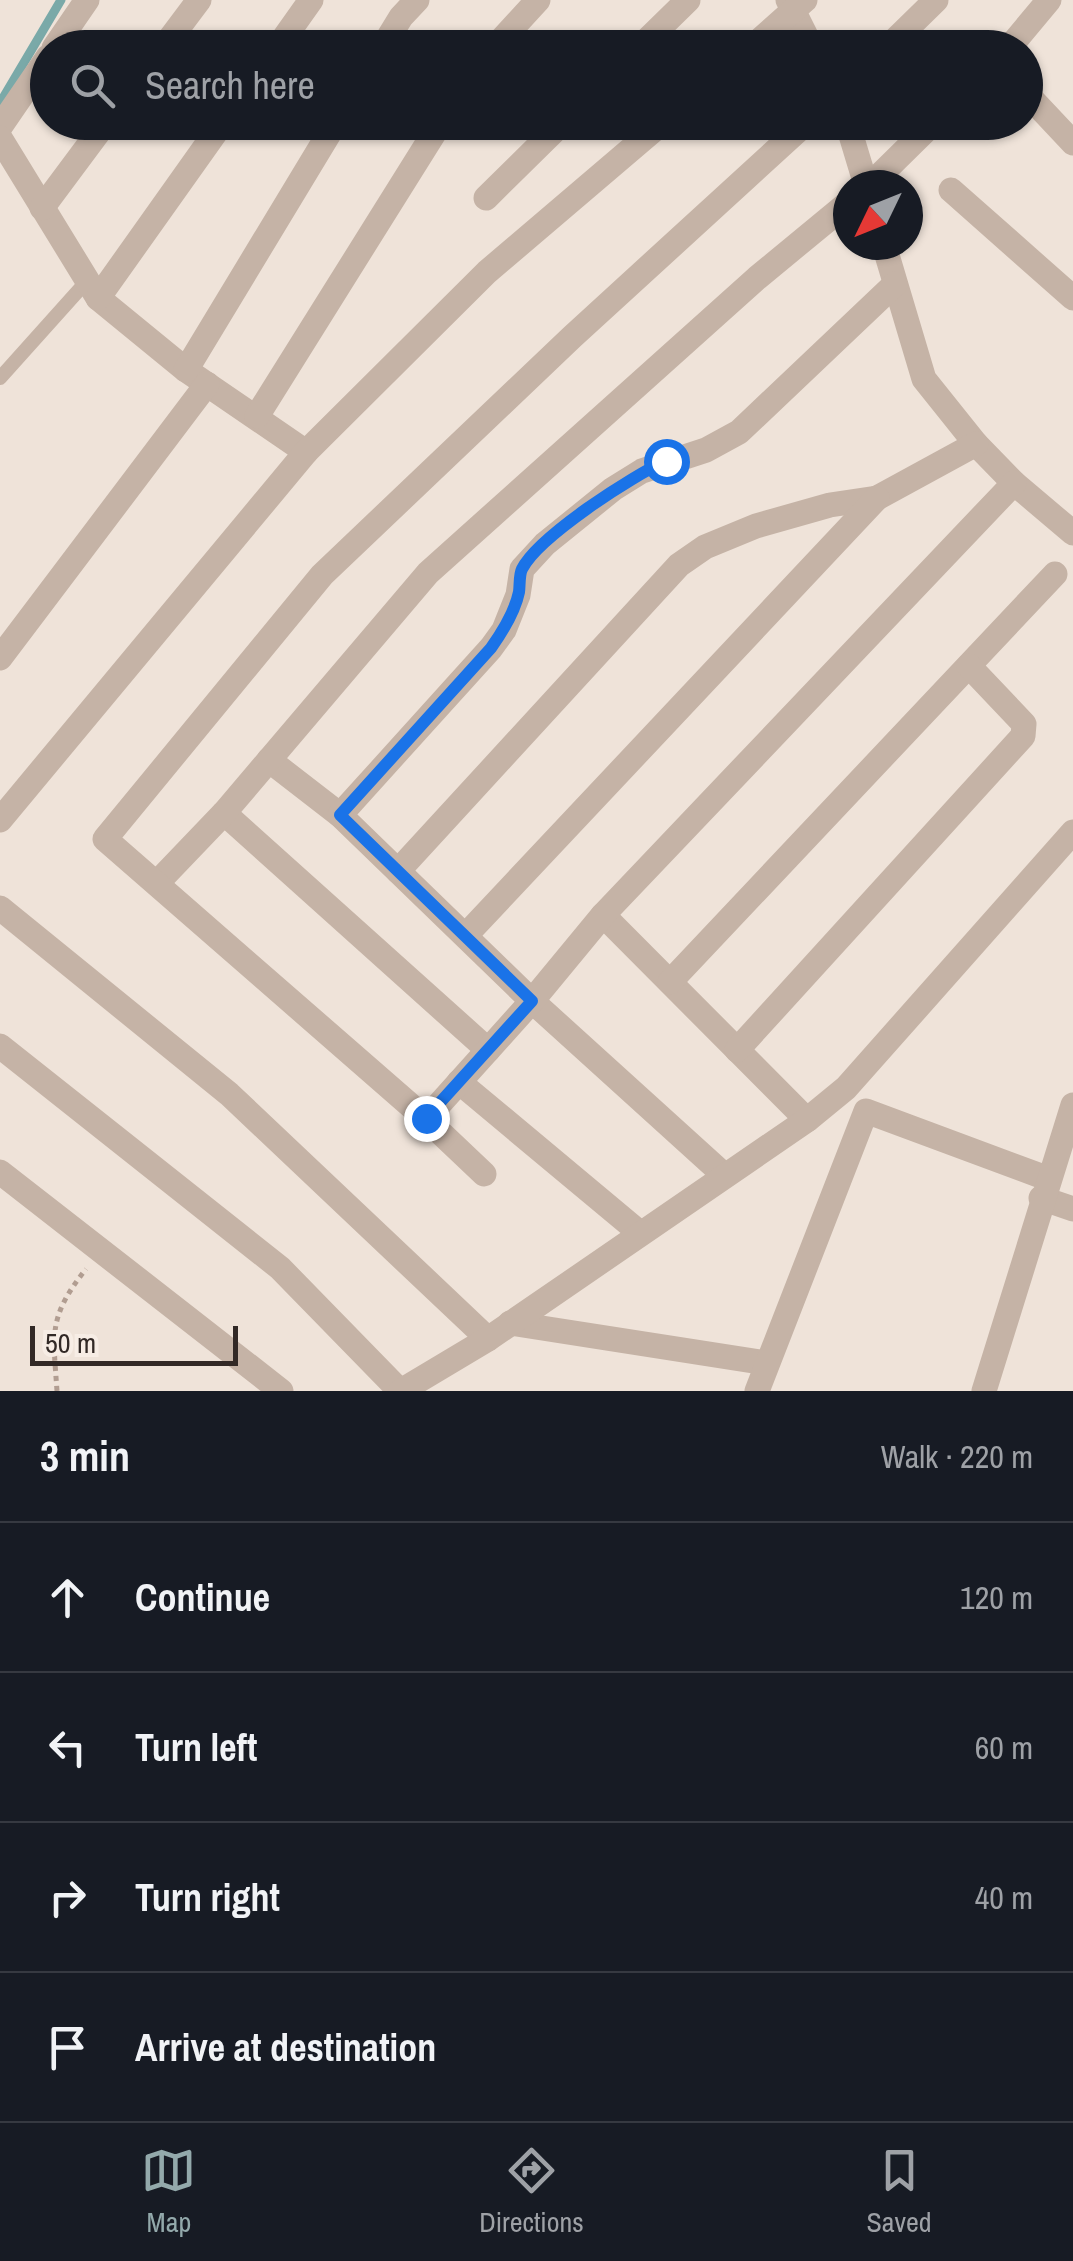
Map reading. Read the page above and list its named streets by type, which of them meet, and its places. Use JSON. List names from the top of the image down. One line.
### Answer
{"scale_bar":"50 m","north":"bottom left","page":{"search":"Search here","scale":"50 m","heading":["3 min","Walk · 220 m"],"list":[["Continue","120 m"],["Turn left","60 m"],["Turn right","40 m"],"Arrive at destination"],"nav":["Map","Directions","Saved"]}}
